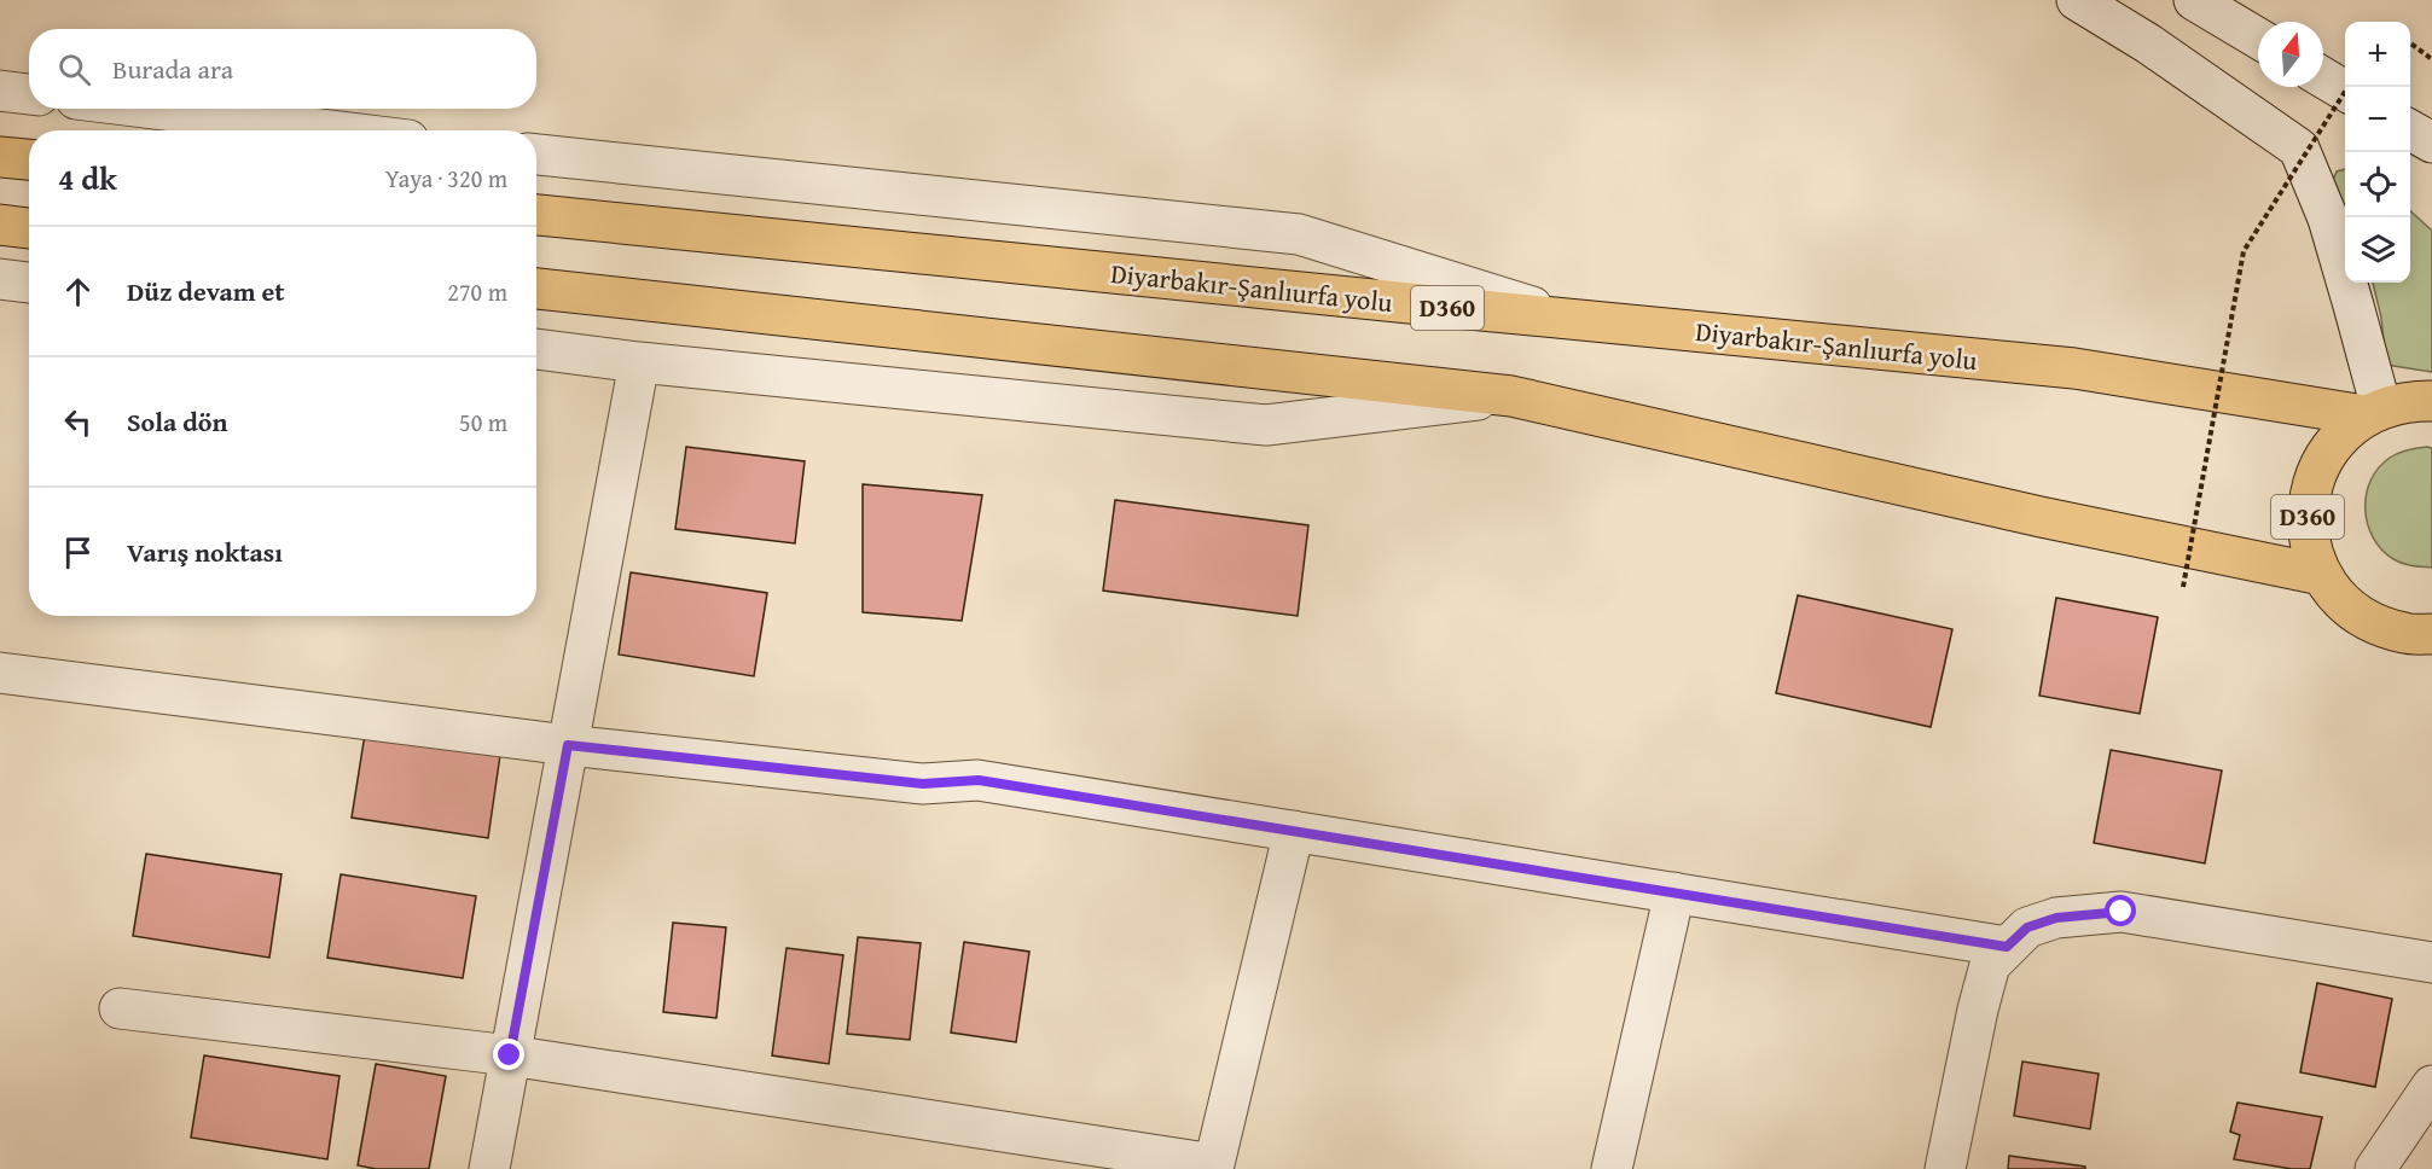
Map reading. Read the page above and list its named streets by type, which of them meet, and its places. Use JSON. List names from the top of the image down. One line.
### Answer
{"streets":{"highway":["Diyarbakır-Şanlıurfa yolu","D360"]},"crossings":[["Diyarbakır-Şanlıurfa yolu","D360"]],"north":"top","page":{"map_buttons":["+","−"],"search":"Burada ara","heading":["4 dk","Yaya · 320 m"],"list":[["Düz devam et","270 m"],["Sola dön","50 m"],"Varış noktası"]}}
